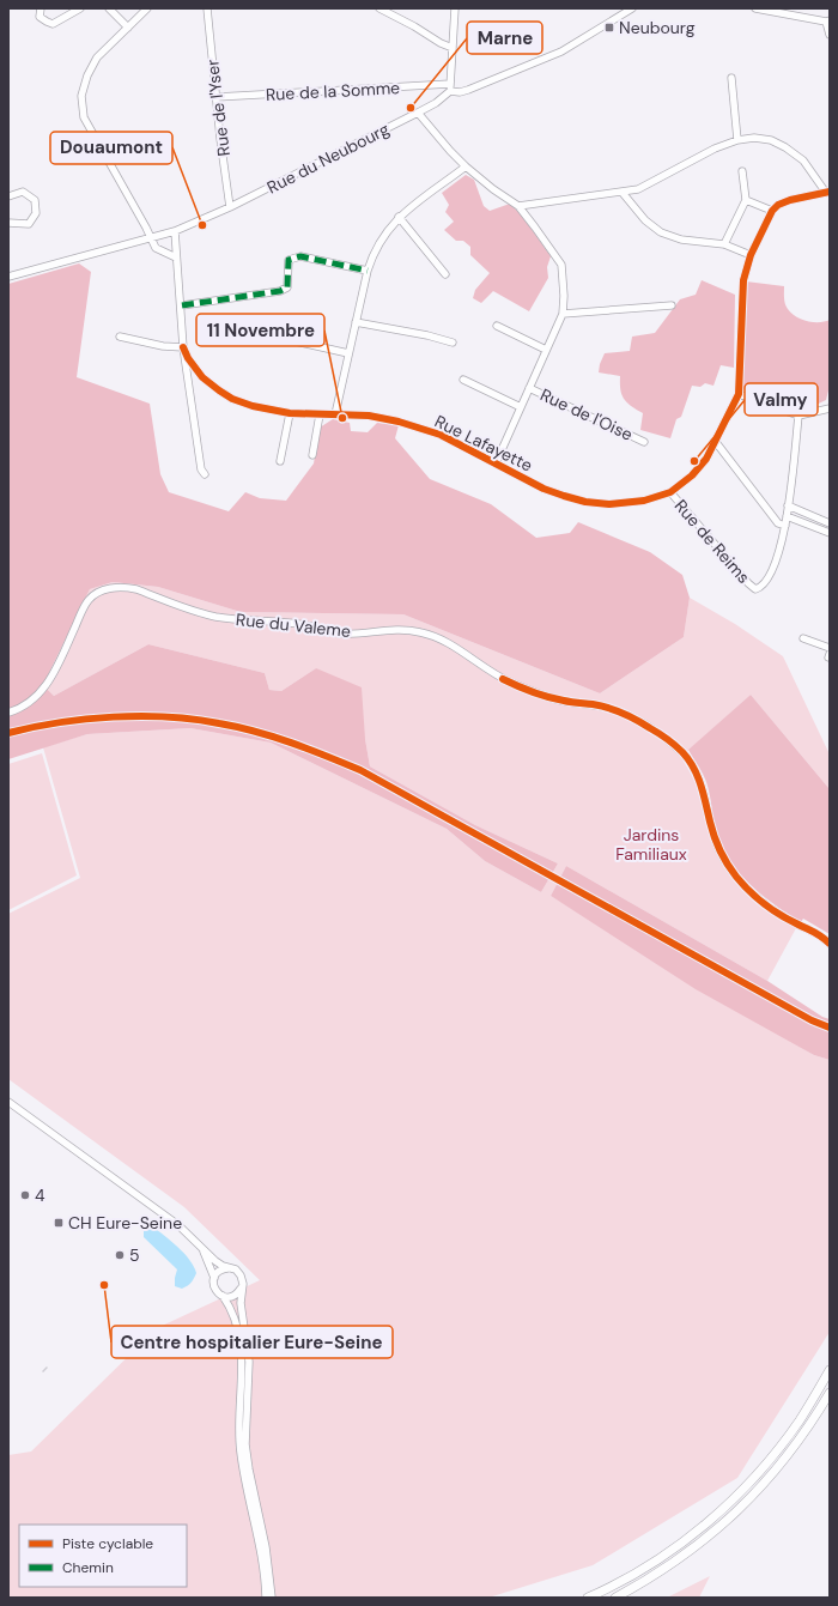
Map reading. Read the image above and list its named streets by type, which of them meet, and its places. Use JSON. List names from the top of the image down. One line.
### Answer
{"streets":{"street":["Rue de la Somme","Rue de l'Yser","Rue du Neubourg","Rue de l'Oise","Rue Lafayette","Rue de Reims","Rue du Valeme"]},"crossings":[["Rue de la Somme","Rue de l'Yser"],["Rue de la Somme","Rue du Neubourg"],["Rue de l'Yser","Rue du Neubourg"],["Rue Lafayette","Rue de Reims"]],"parks":["Jardins Familiaux"],"places":{"transit":["Neubourg","CH Eure-Seine"],"other":["Marne","Douaumont","11 Novembre","Valmy","4","5","Centre hospitalier Eure-Seine"]},"legend":["Piste cyclable","Chemin"]}
